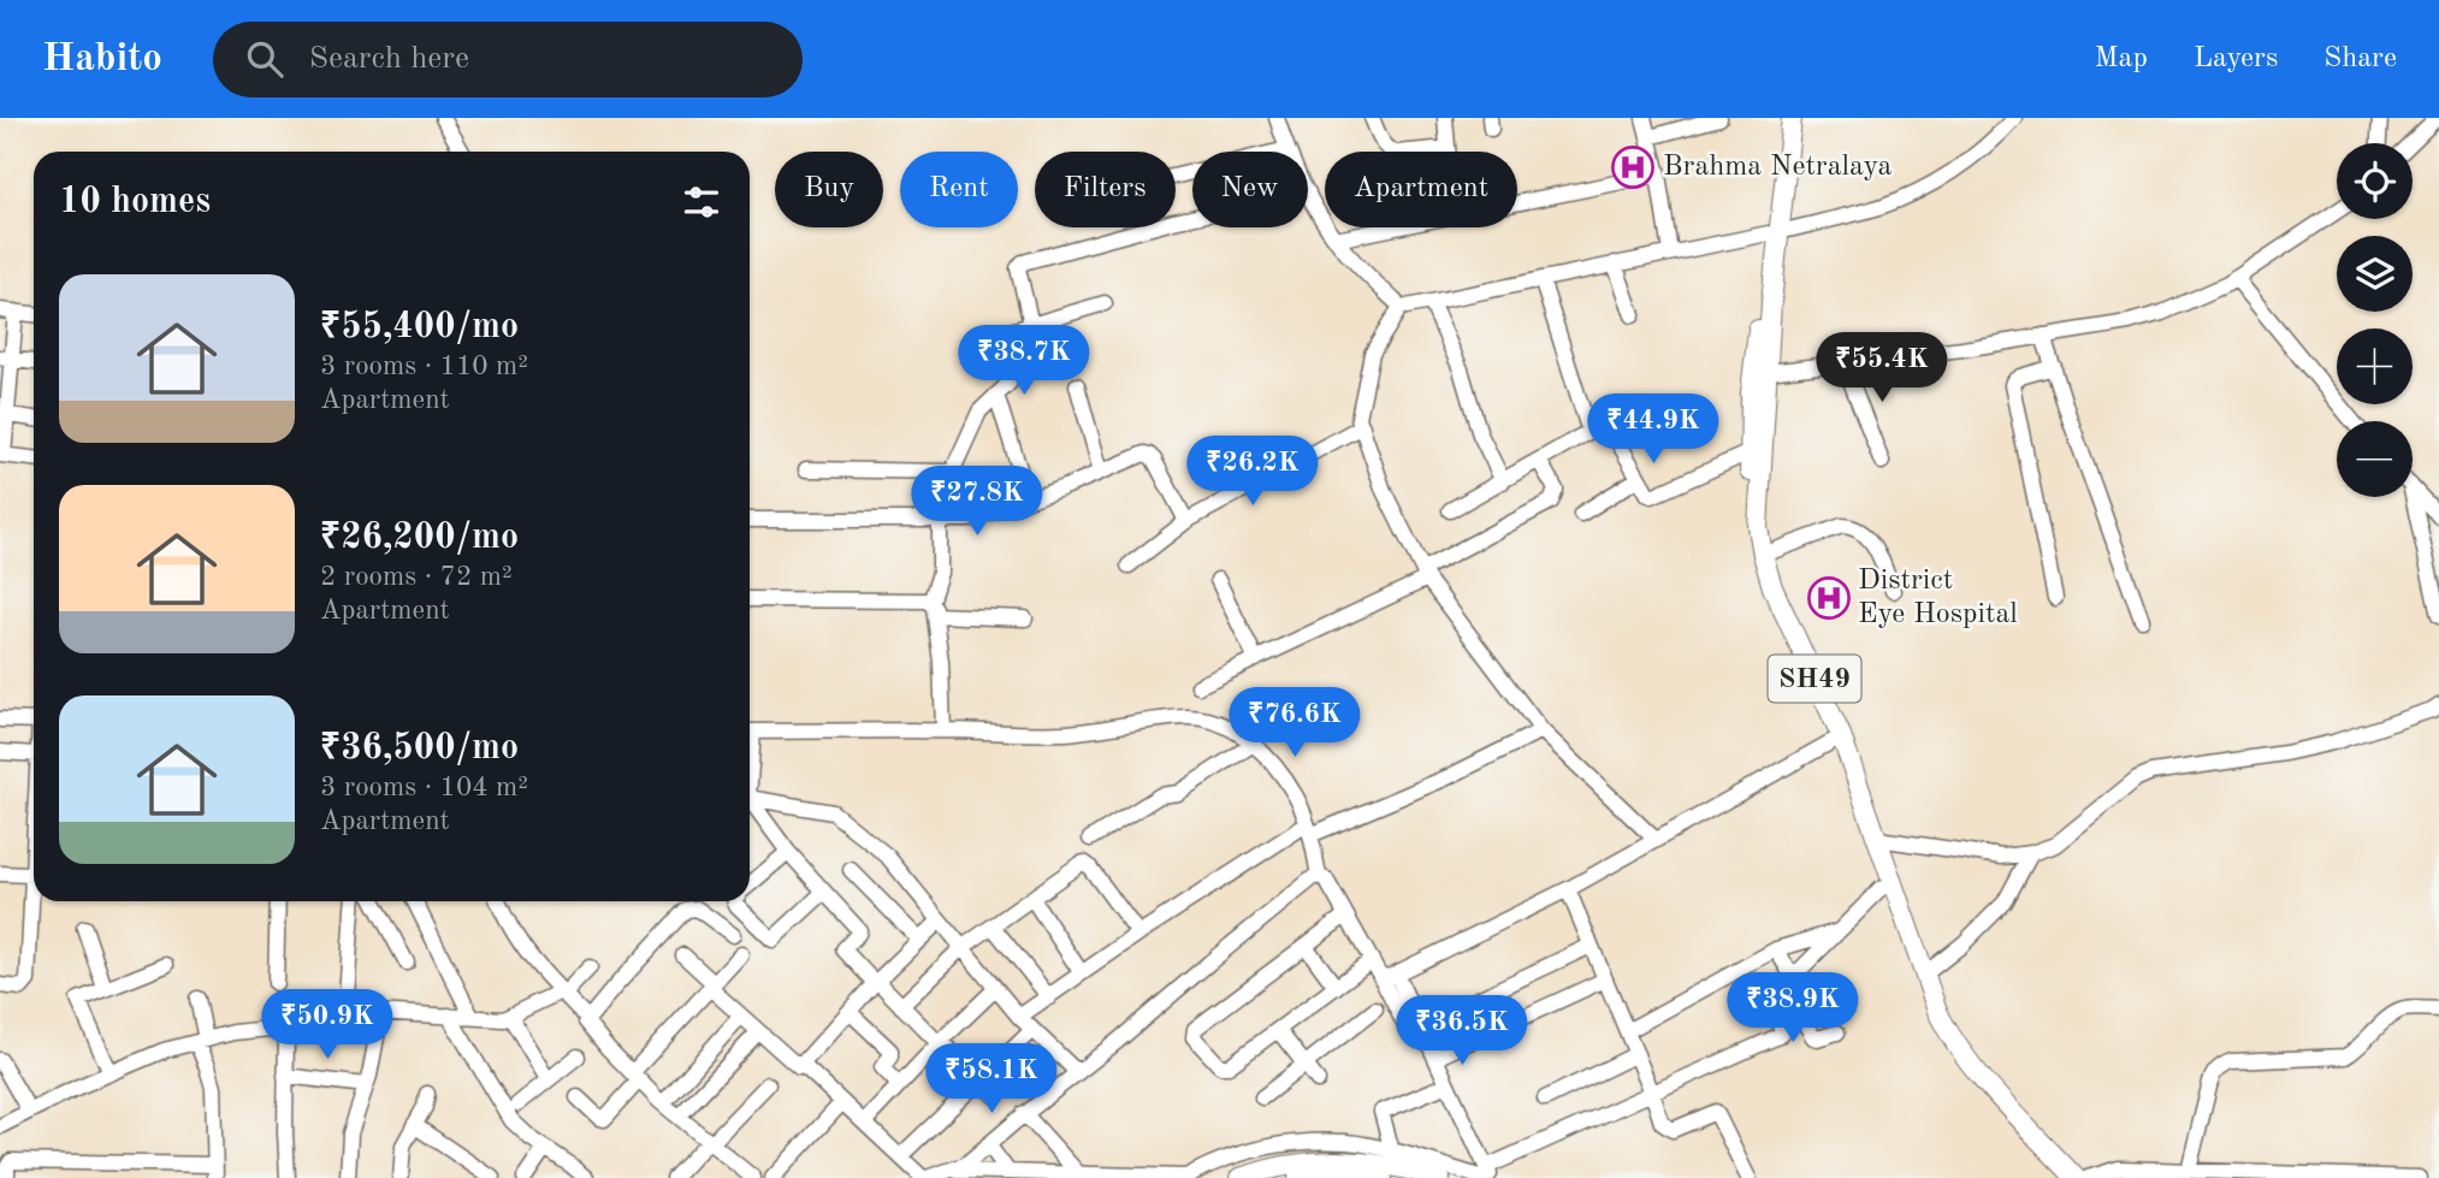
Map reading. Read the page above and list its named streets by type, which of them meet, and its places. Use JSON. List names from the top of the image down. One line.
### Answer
{"streets":{"main road":["SH49"]},"places":{"hospital":["Brahma Netralaya","District Eye Hospital"]},"page":{"header":"Habito","search":"Search here","nav":["Map","Layers","Share"],"map_buttons":["+","−"],"chip":["Buy","Rent","Filters","New","Apartment"],"heading":"10 homes","list":[{"name":"₹55,400/mo","note":"3 rooms · 110 m² · Apartment"},{"name":"₹26,200/mo","note":"2 rooms · 72 m² · Apartment"},{"name":"₹36,500/mo","note":"3 rooms · 104 m² · Apartment"}],"price":["₹38.7K","₹55.4K","₹44.9K","₹26.2K","₹27.8K","₹76.6K","₹38.9K","₹50.9K","₹36.5K","₹58.1K"]}}
